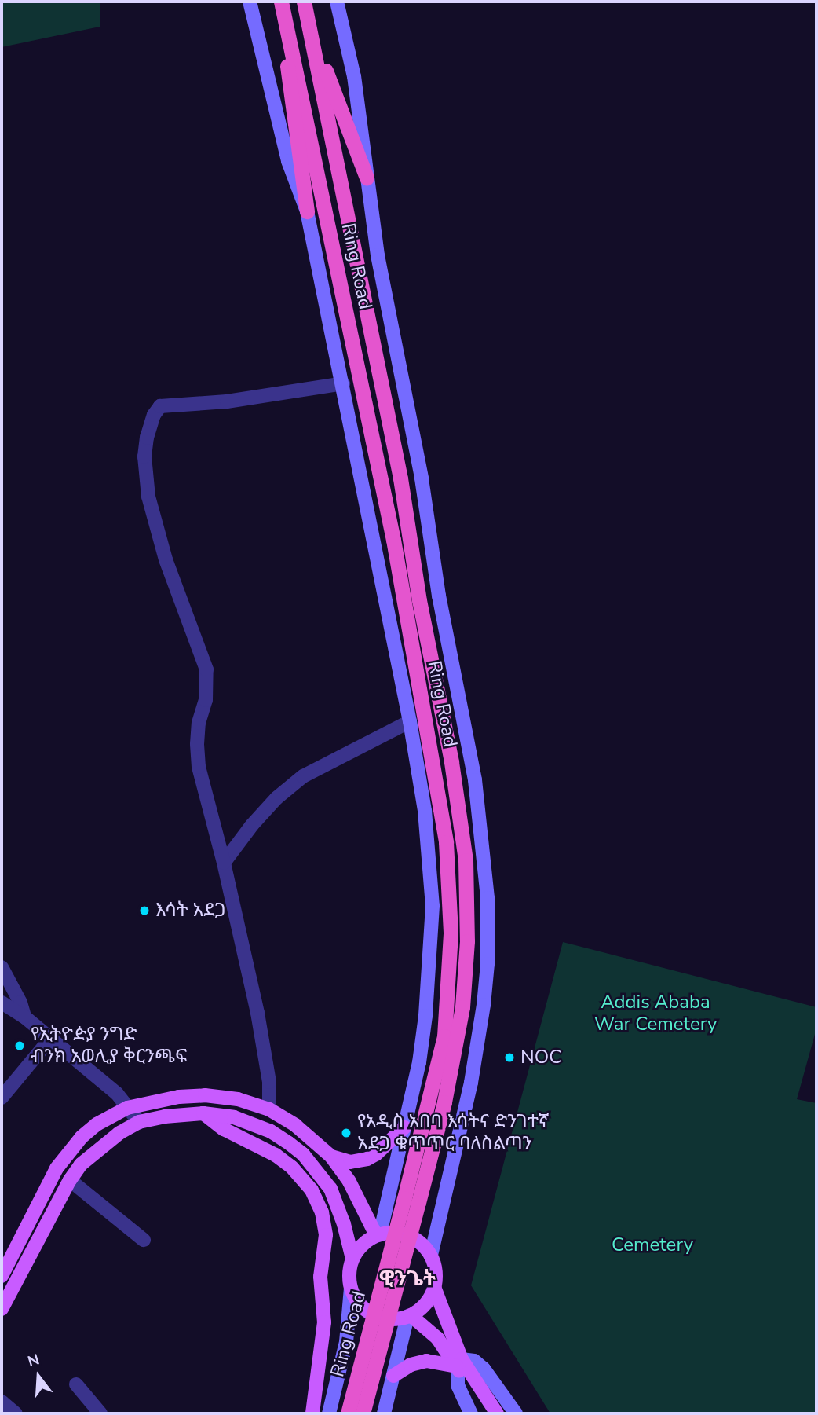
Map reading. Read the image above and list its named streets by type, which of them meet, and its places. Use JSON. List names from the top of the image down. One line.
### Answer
{"streets":{"highway":["Ring Road"]},"districts":["ዊንጌት"],"parks":["Addis Ababa War Cemetery","Cemetery"],"places":["እሳት አደጋ","የኢትዮዽያ ንግድ ብንክ አወሊያ ቅርንጫፍ","NOC","የአዲስ አበባ እሳትና ድንገተኛ አደጋ ቁጥጥር ባለስልጣን"],"north":"top"}
